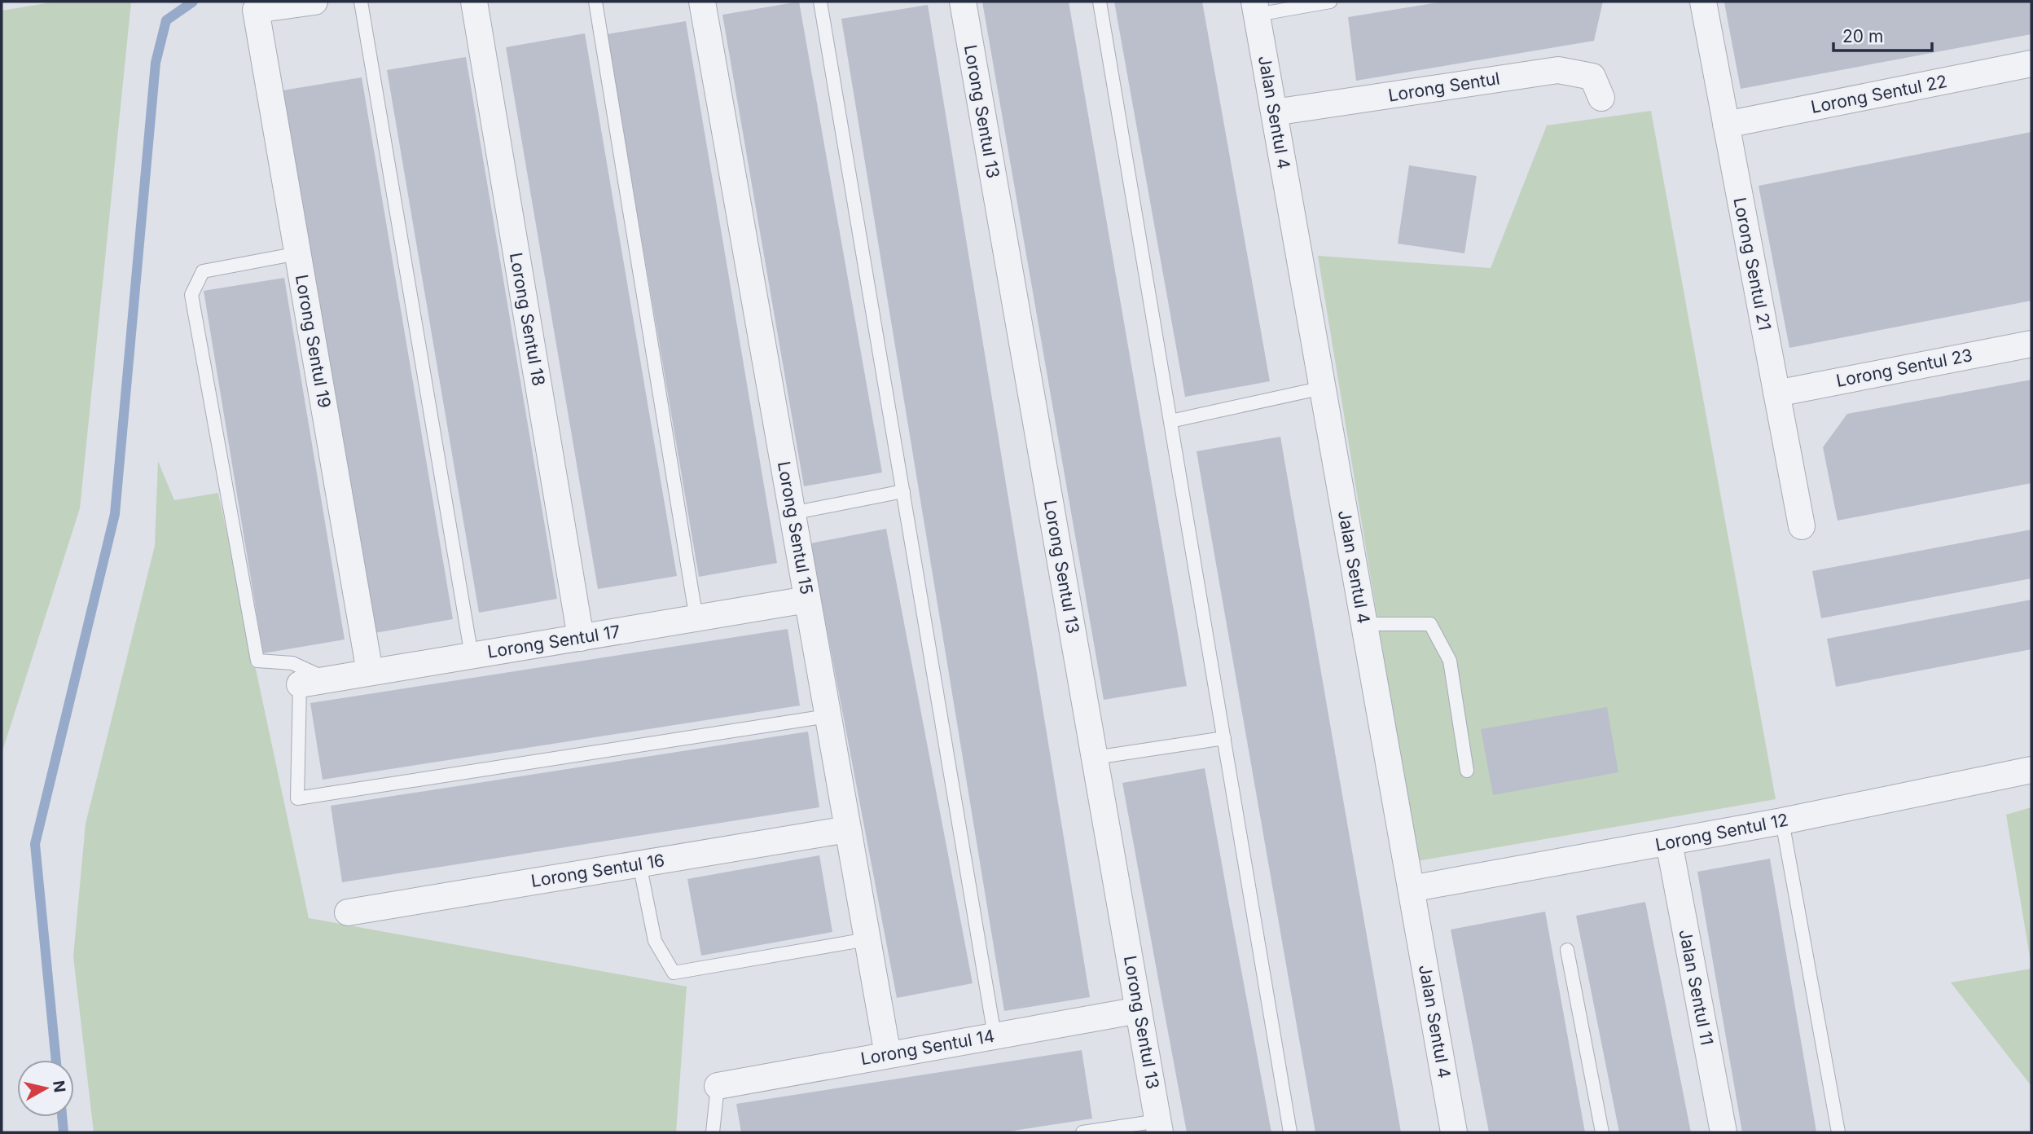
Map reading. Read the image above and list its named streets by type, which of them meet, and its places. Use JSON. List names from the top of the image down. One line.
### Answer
{"streets":{"street":["Lorong Sentul","Lorong Sentul 22","Lorong Sentul 13","Jalan Sentul 4","Lorong Sentul 21","Lorong Sentul 18","Lorong Sentul 19","Lorong Sentul 23","Lorong Sentul 15","Lorong Sentul 17","Lorong Sentul 12","Lorong Sentul 16","Jalan Sentul 11","Lorong Sentul 14"]},"crossings":[["Lorong Sentul","Jalan Sentul 4"],["Lorong Sentul 22","Lorong Sentul 21"],["Lorong Sentul 13","Lorong Sentul 14"],["Jalan Sentul 4","Lorong Sentul 12"],["Lorong Sentul 21","Lorong Sentul 23"],["Lorong Sentul 18","Lorong Sentul 17"],["Lorong Sentul 19","Lorong Sentul 17"],["Lorong Sentul 15","Lorong Sentul 17"],["Lorong Sentul 15","Lorong Sentul 16"],["Lorong Sentul 15","Lorong Sentul 14"],["Lorong Sentul 12","Jalan Sentul 11"]],"scale_bar":"20 m","north":"right"}
